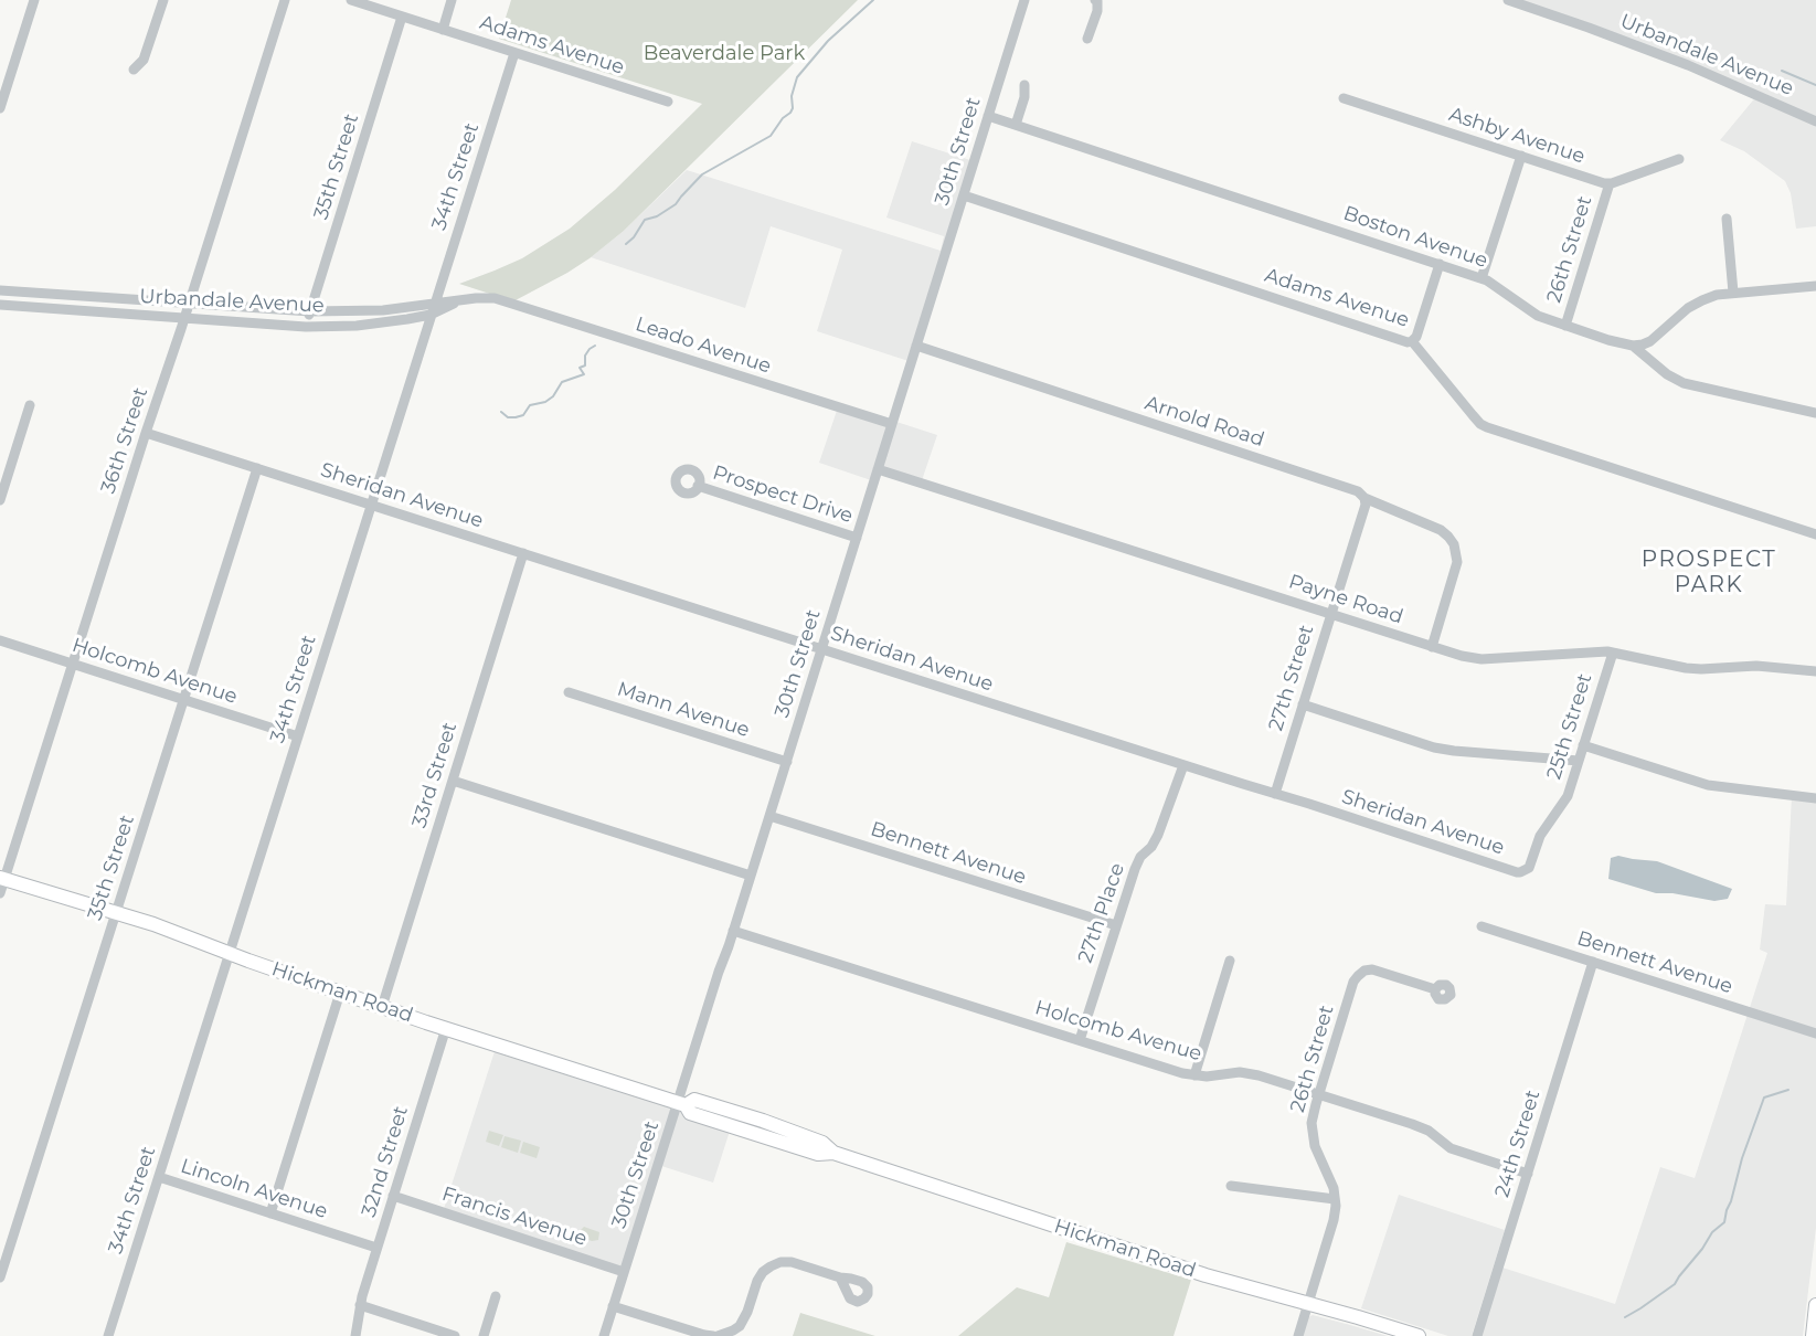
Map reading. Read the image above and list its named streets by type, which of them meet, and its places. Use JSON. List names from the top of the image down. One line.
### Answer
{"streets":{"main road":["Hickman Road"],"street":["Adams Avenue","Urbandale Avenue","Ashby Avenue","30th Street","35th Street","34th Street","Boston Avenue","26th Street","Leado Avenue","Arnold Road","36th Street","Prospect Drive","Sheridan Avenue","Payne Road","Holcomb Avenue","27th Street","Mann Avenue","25th Street","33rd Street","Bennett Avenue","27th Place","24th Street","32nd Street","Lincoln Avenue","Francis Avenue"]},"crossings":[["Adams Avenue","30th Street"],["Adams Avenue","35th Street"],["Adams Avenue","34th Street"],["Urbandale Avenue","35th Street"],["Urbandale Avenue","34th Street"],["Urbandale Avenue","Leado Avenue"],["Urbandale Avenue","36th Street"],["Ashby Avenue","26th Street"],["30th Street","Boston Avenue"],["30th Street","Leado Avenue"],["30th Street","Arnold Road"],["30th Street","Prospect Drive"],["30th Street","Sheridan Avenue"],["30th Street","Payne Road"],["30th Street","Holcomb Avenue"],["30th Street","Mann Avenue"],["30th Street","Bennett Avenue"],["30th Street","Hickman Road"],["30th Street","Francis Avenue"],["35th Street","Sheridan Avenue"],["35th Street","Holcomb Avenue"],["35th Street","Hickman Road"],["34th Street","Sheridan Avenue"],["34th Street","Holcomb Avenue"],["34th Street","Hickman Road"],["34th Street","Lincoln Avenue"],["Boston Avenue","26th Street"],["26th Street","Holcomb Avenue"],["26th Street","Hickman Road"],["Arnold Road","Payne Road"],["Arnold Road","27th Street"],["36th Street","Sheridan Avenue"],["36th Street","Holcomb Avenue"],["36th Street","Hickman Road"],["Sheridan Avenue","27th Street"],["Sheridan Avenue","25th Street"],["Sheridan Avenue","33rd Street"],["Sheridan Avenue","27th Place"],["Payne Road","27th Street"],["Payne Road","25th Street"],["Holcomb Avenue","27th Place"],["Holcomb Avenue","24th Street"],["33rd Street","Hickman Road"],["Bennett Avenue","27th Place"],["Bennett Avenue","24th Street"],["Hickman Road","32nd Street"],["32nd Street","Lincoln Avenue"],["32nd Street","Francis Avenue"]],"districts":["PROSPECT PARK"],"parks":["Beaverdale Park"]}
